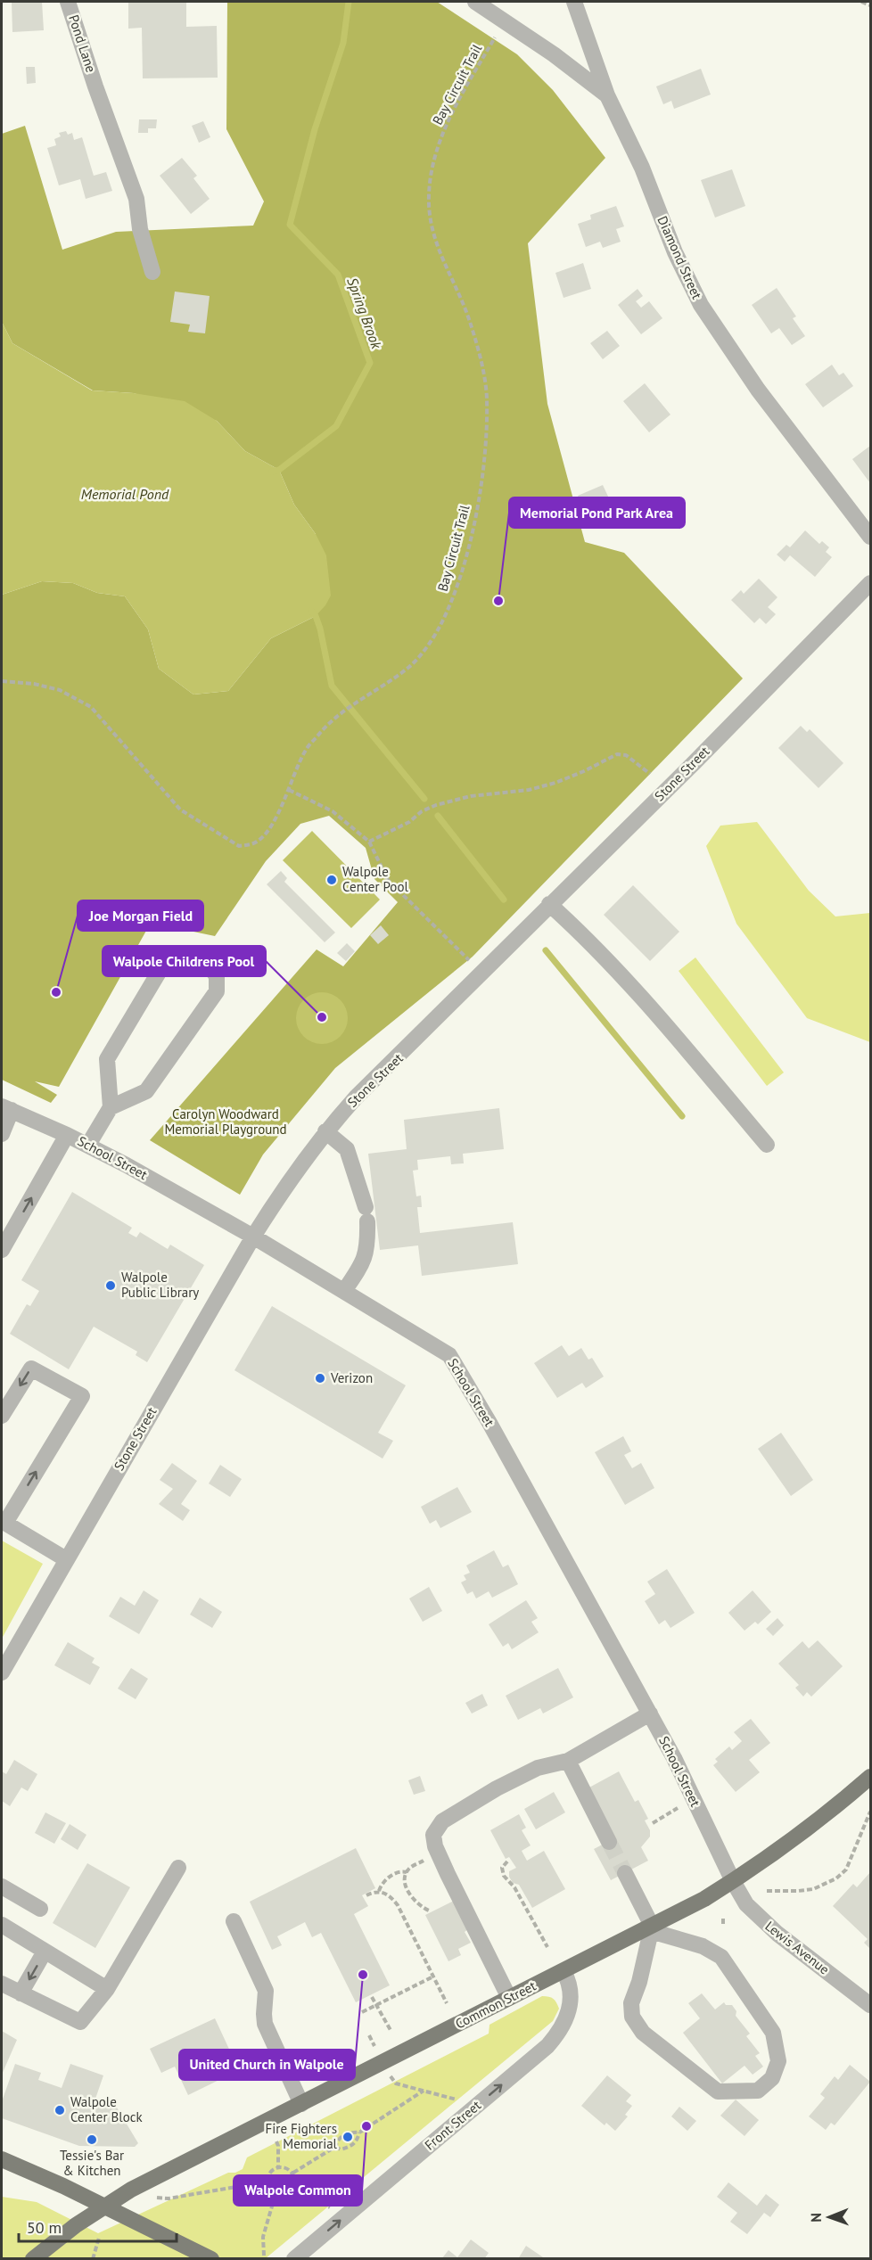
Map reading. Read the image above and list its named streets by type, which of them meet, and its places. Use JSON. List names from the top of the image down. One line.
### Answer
{"streets":{"main road":["Common Street"],"street":["Pond Lane","Diamond Street","Stone Street","School Street","Lewis Avenue","Front Street"],"path":["Bay Circuit Trail"]},"crossings":[["Bay Circuit Trail","Diamond Street"],["Stone Street","School Street"],["School Street","Lewis Avenue"],["School Street","Common Street"],["Lewis Avenue","Common Street"],["Common Street","Front Street"]],"one_way":["Front Street"],"water":["Spring Brook","Memorial Pond"],"parks":["Carolyn Woodward Memorial Playground"],"places":["Memorial Pond Park Area","Walpole Center Pool","Joe Morgan Field","Walpole Childrens Pool","Walpole Public Library","Verizon","United Church in Walpole","Walpole Center Block","Walpole Common","Fire Fighters Memorial","Tessie's Bar & Kitchen"],"scale_bar":"50 m","north":"left"}
